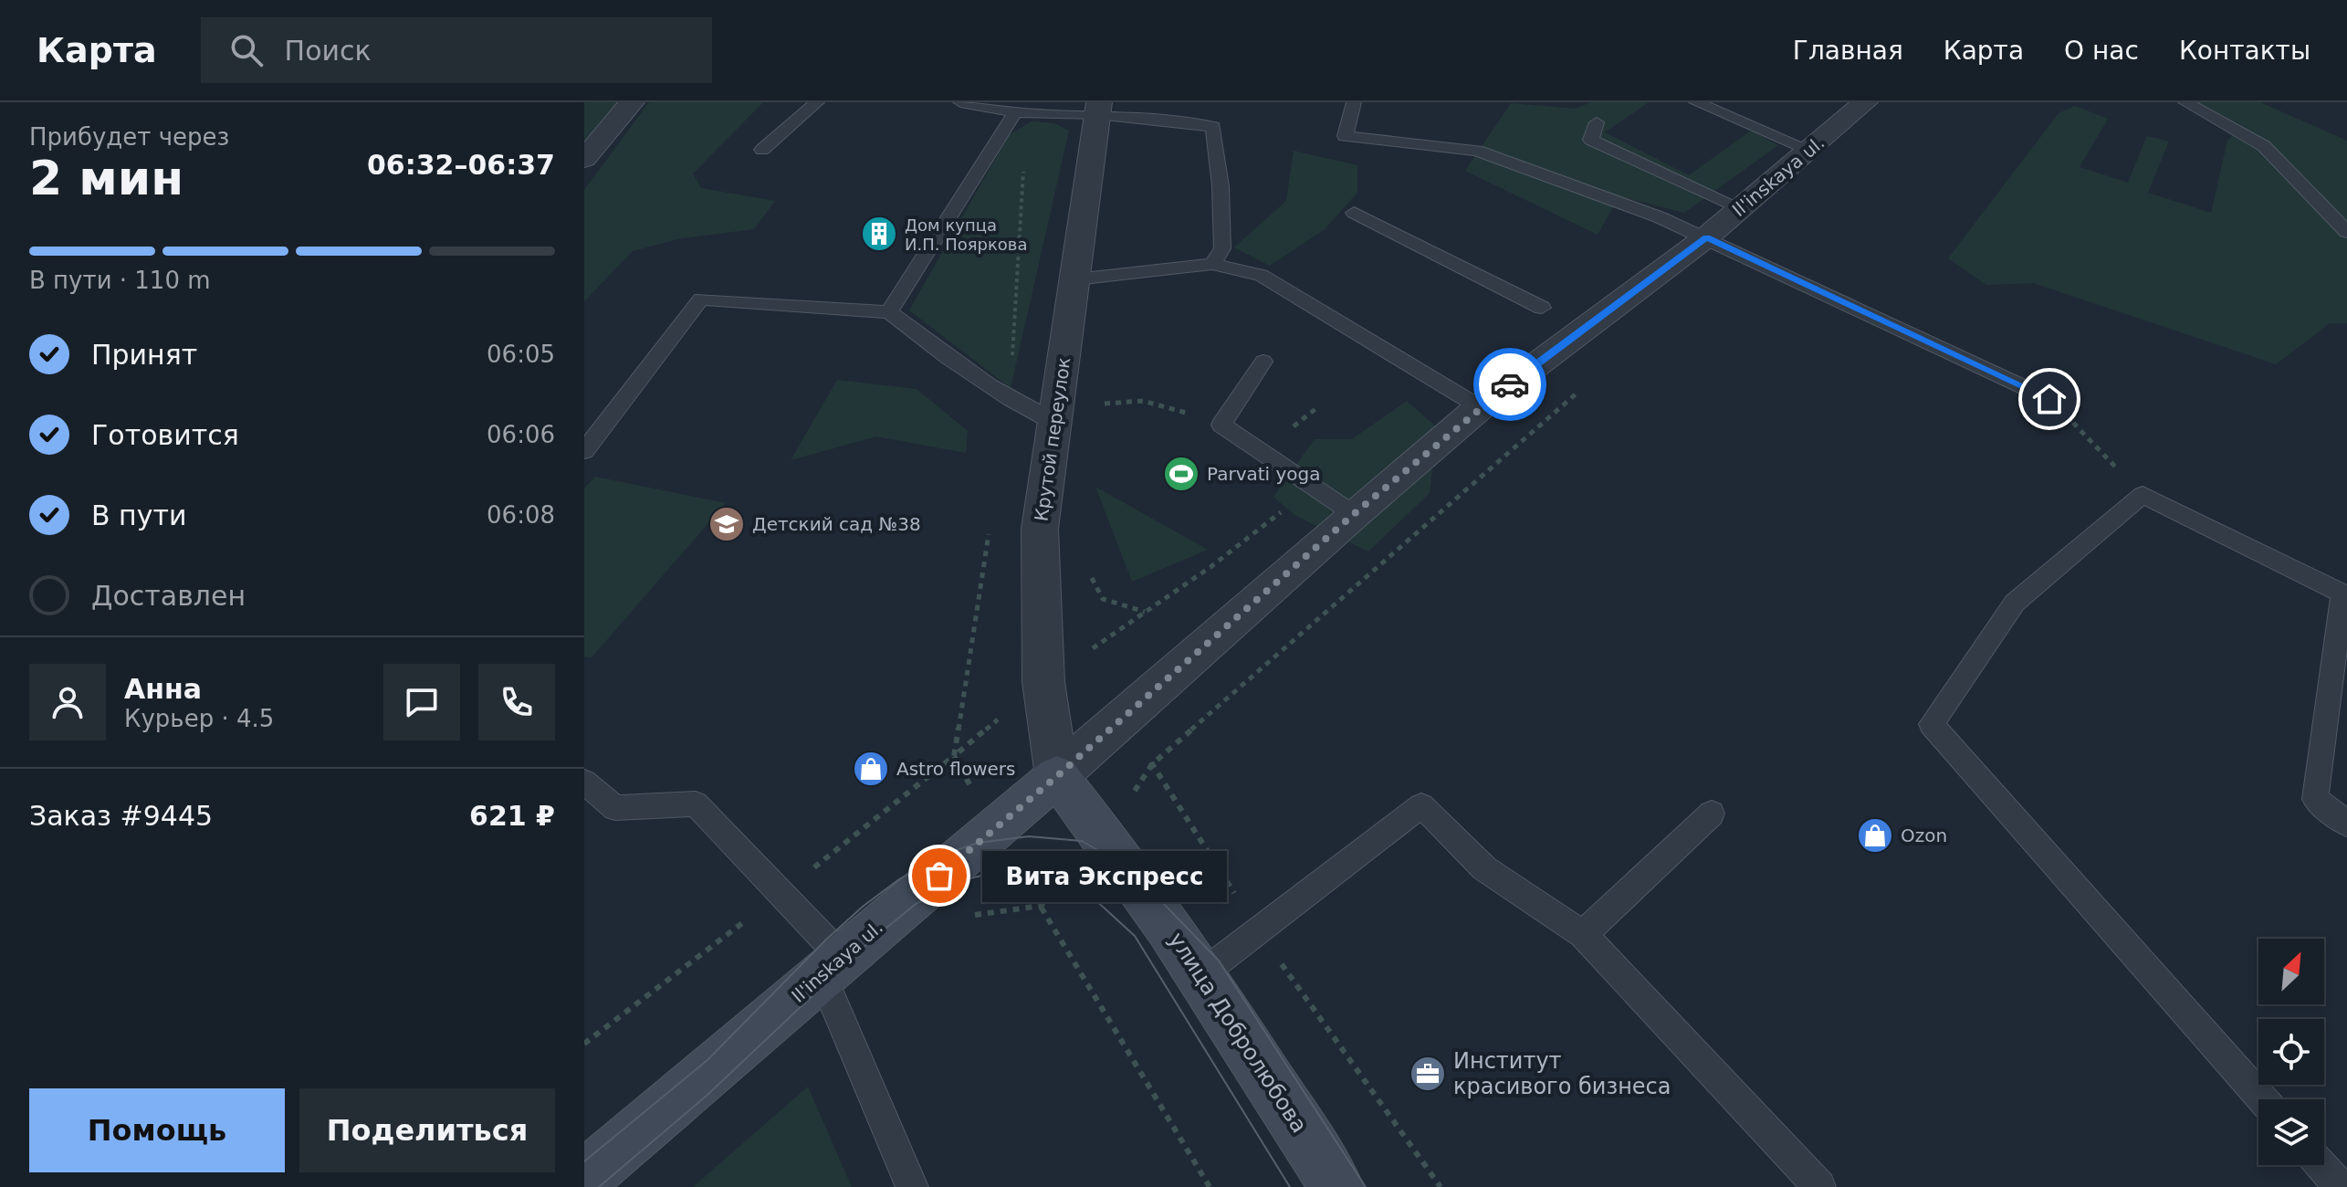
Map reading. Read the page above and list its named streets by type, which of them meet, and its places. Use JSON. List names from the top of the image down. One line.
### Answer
{"streets":{"street":["Il'inskaya ul.","Крутой переулок","улица Добролюбова"]},"crossings":[["Il'inskaya ul.","Крутой переулок"],["Il'inskaya ul.","улица Добролюбова"],["Крутой переулок","улица Добролюбова"]],"places":{"building":["Дом купца И.П. Пояркова"],"sports":["Parvati yoga"],"school or university":["Детский сад №38"],"shop":["Astro flowers","Ozon"],"other":["Вита Экспресс"],"office":["Институт красивого бизнеса"]},"north":"top right","page":{"header":"Карта","search":"Поиск","nav":["Главная","Карта","О нас","Контакты"],"heading":["2 мин","Прибудет через","06:32–06:37"],"panel":["Анна","Курьер · 4.5","Заказ #9445","621 ₽"],"bar":"В пути · 110 m","list":[["Принят","06:05"],["Готовится","06:06"],["В пути","06:08"],"Доставлен"],"bubble":"Вита Экспресс","buttons":["Помощь","Поделиться"]}}
